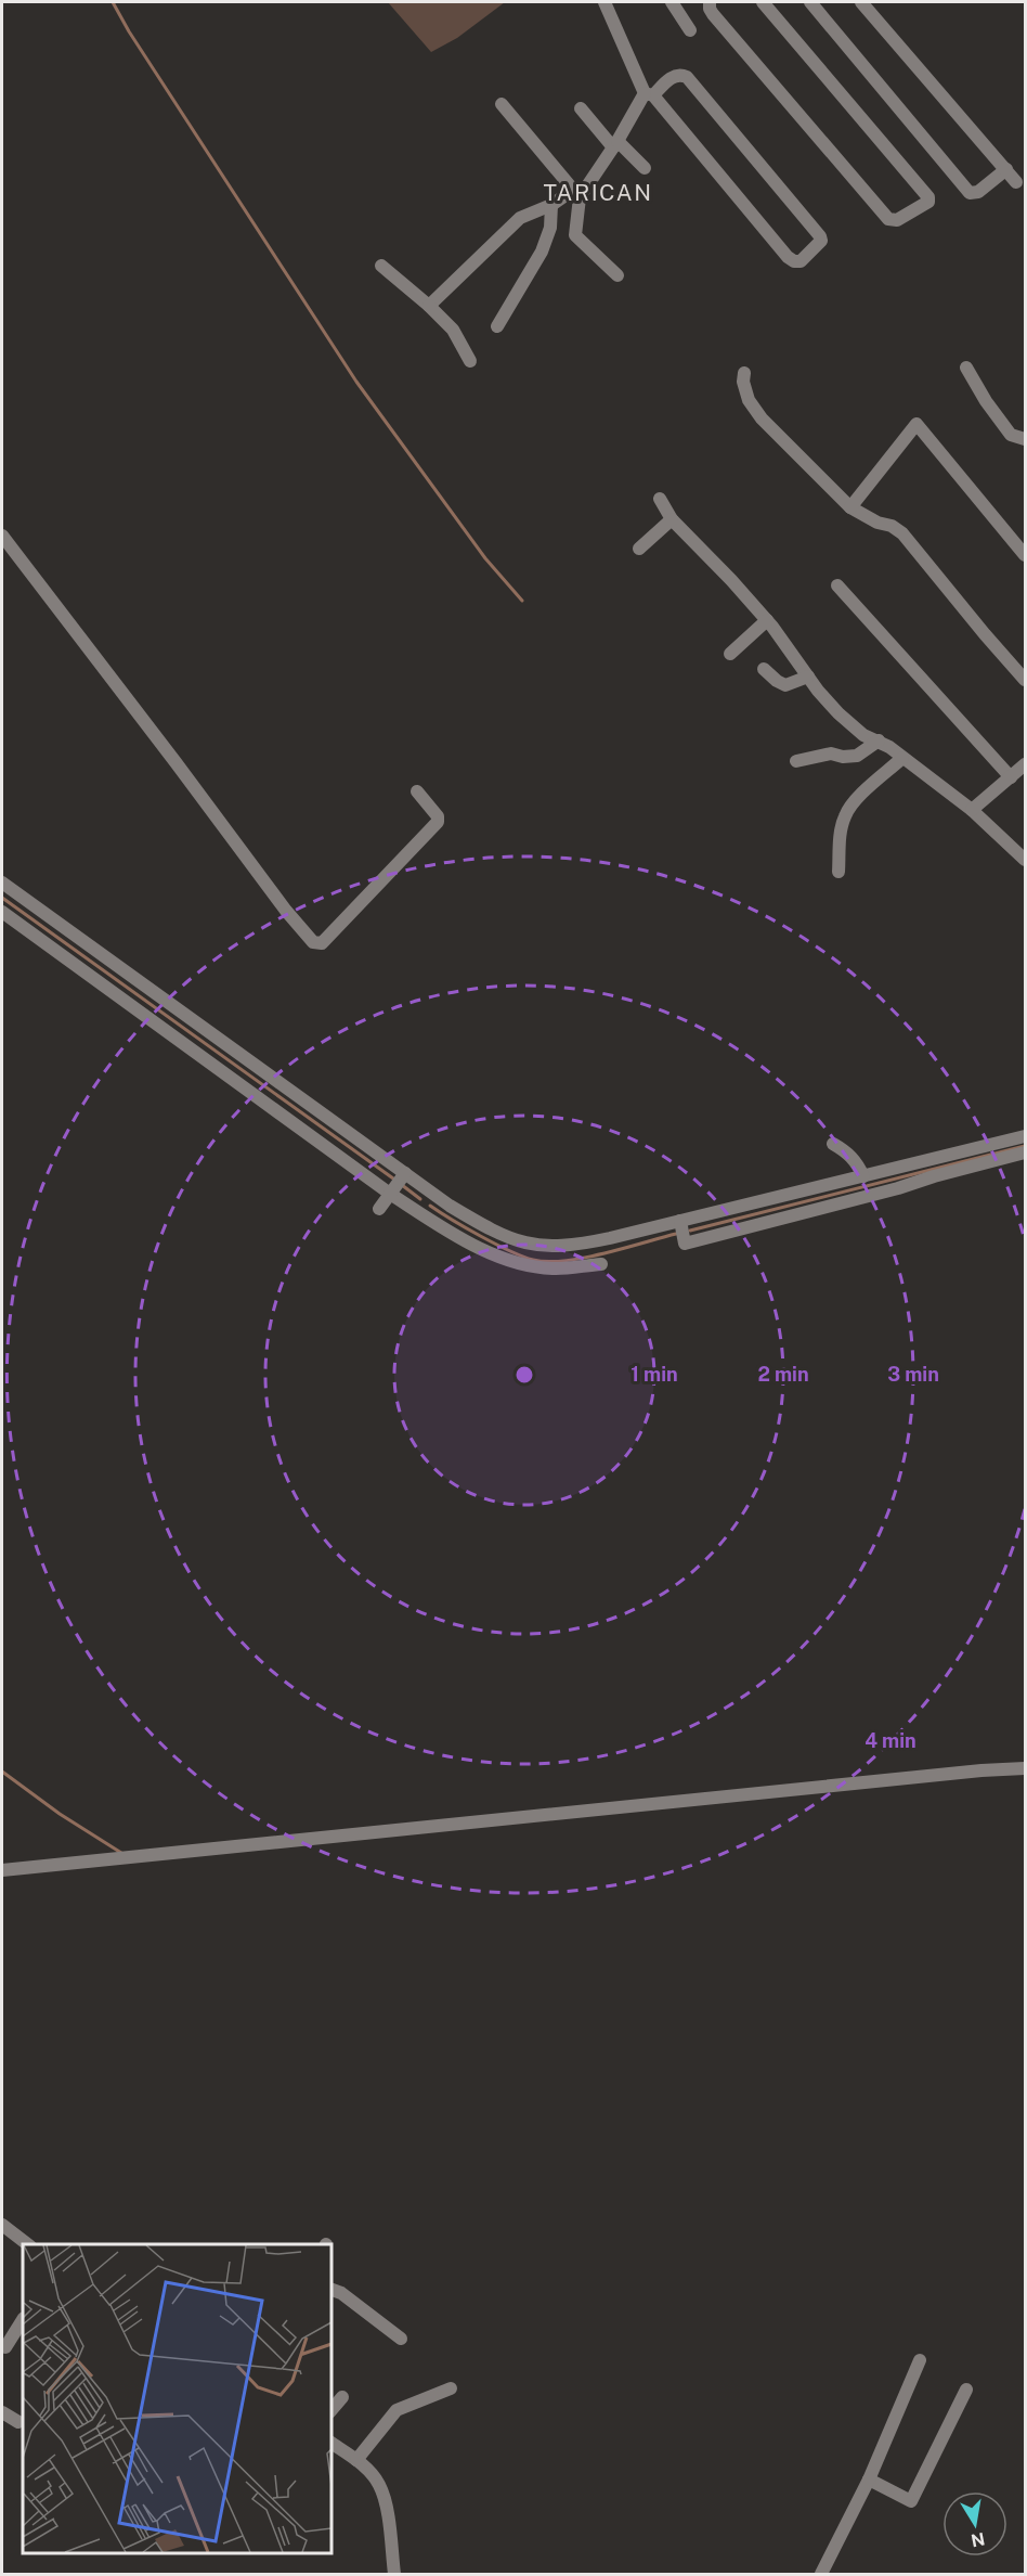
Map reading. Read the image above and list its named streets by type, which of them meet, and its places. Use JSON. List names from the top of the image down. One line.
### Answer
{"districts":["TARICAN"],"north":"bottom","rings":["1 min","2 min","3 min","4 min"]}
